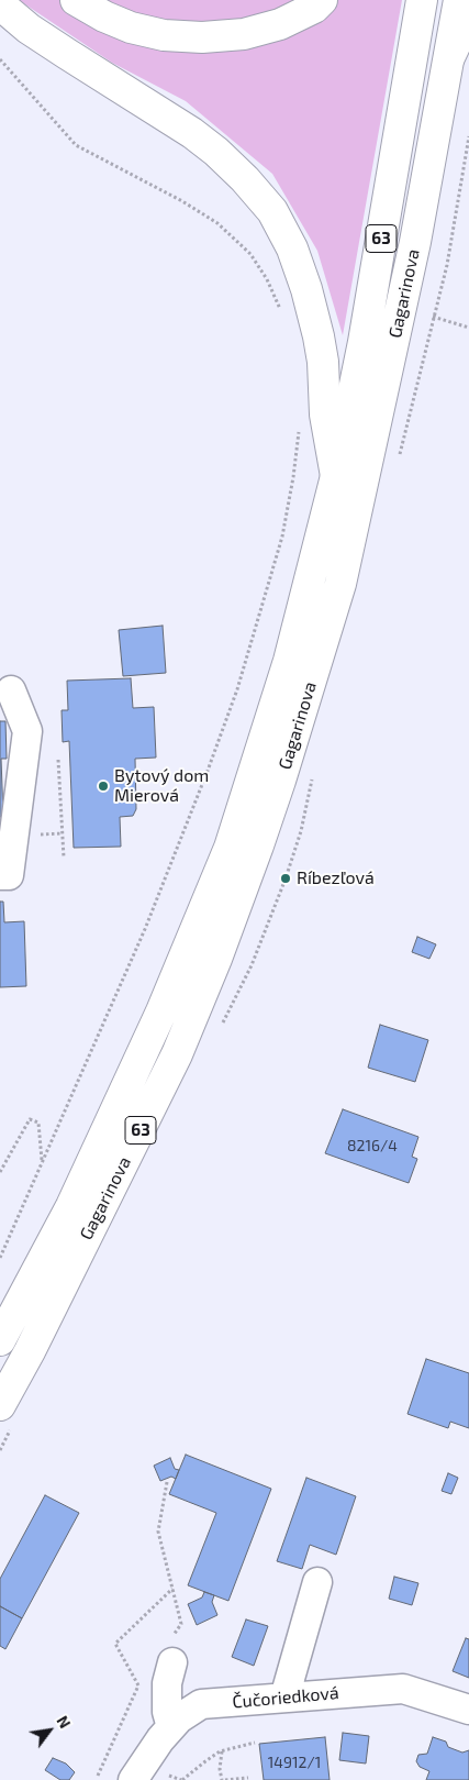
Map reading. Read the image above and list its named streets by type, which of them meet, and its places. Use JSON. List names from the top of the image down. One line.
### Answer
{"streets":{"main road":["63","Gagarinova"],"street":["Čučoriedková"]},"places":["Bytový dom Mierová","Ríbezľová"],"house_numbers":["8216/4","14912/1"],"north":"top right"}
